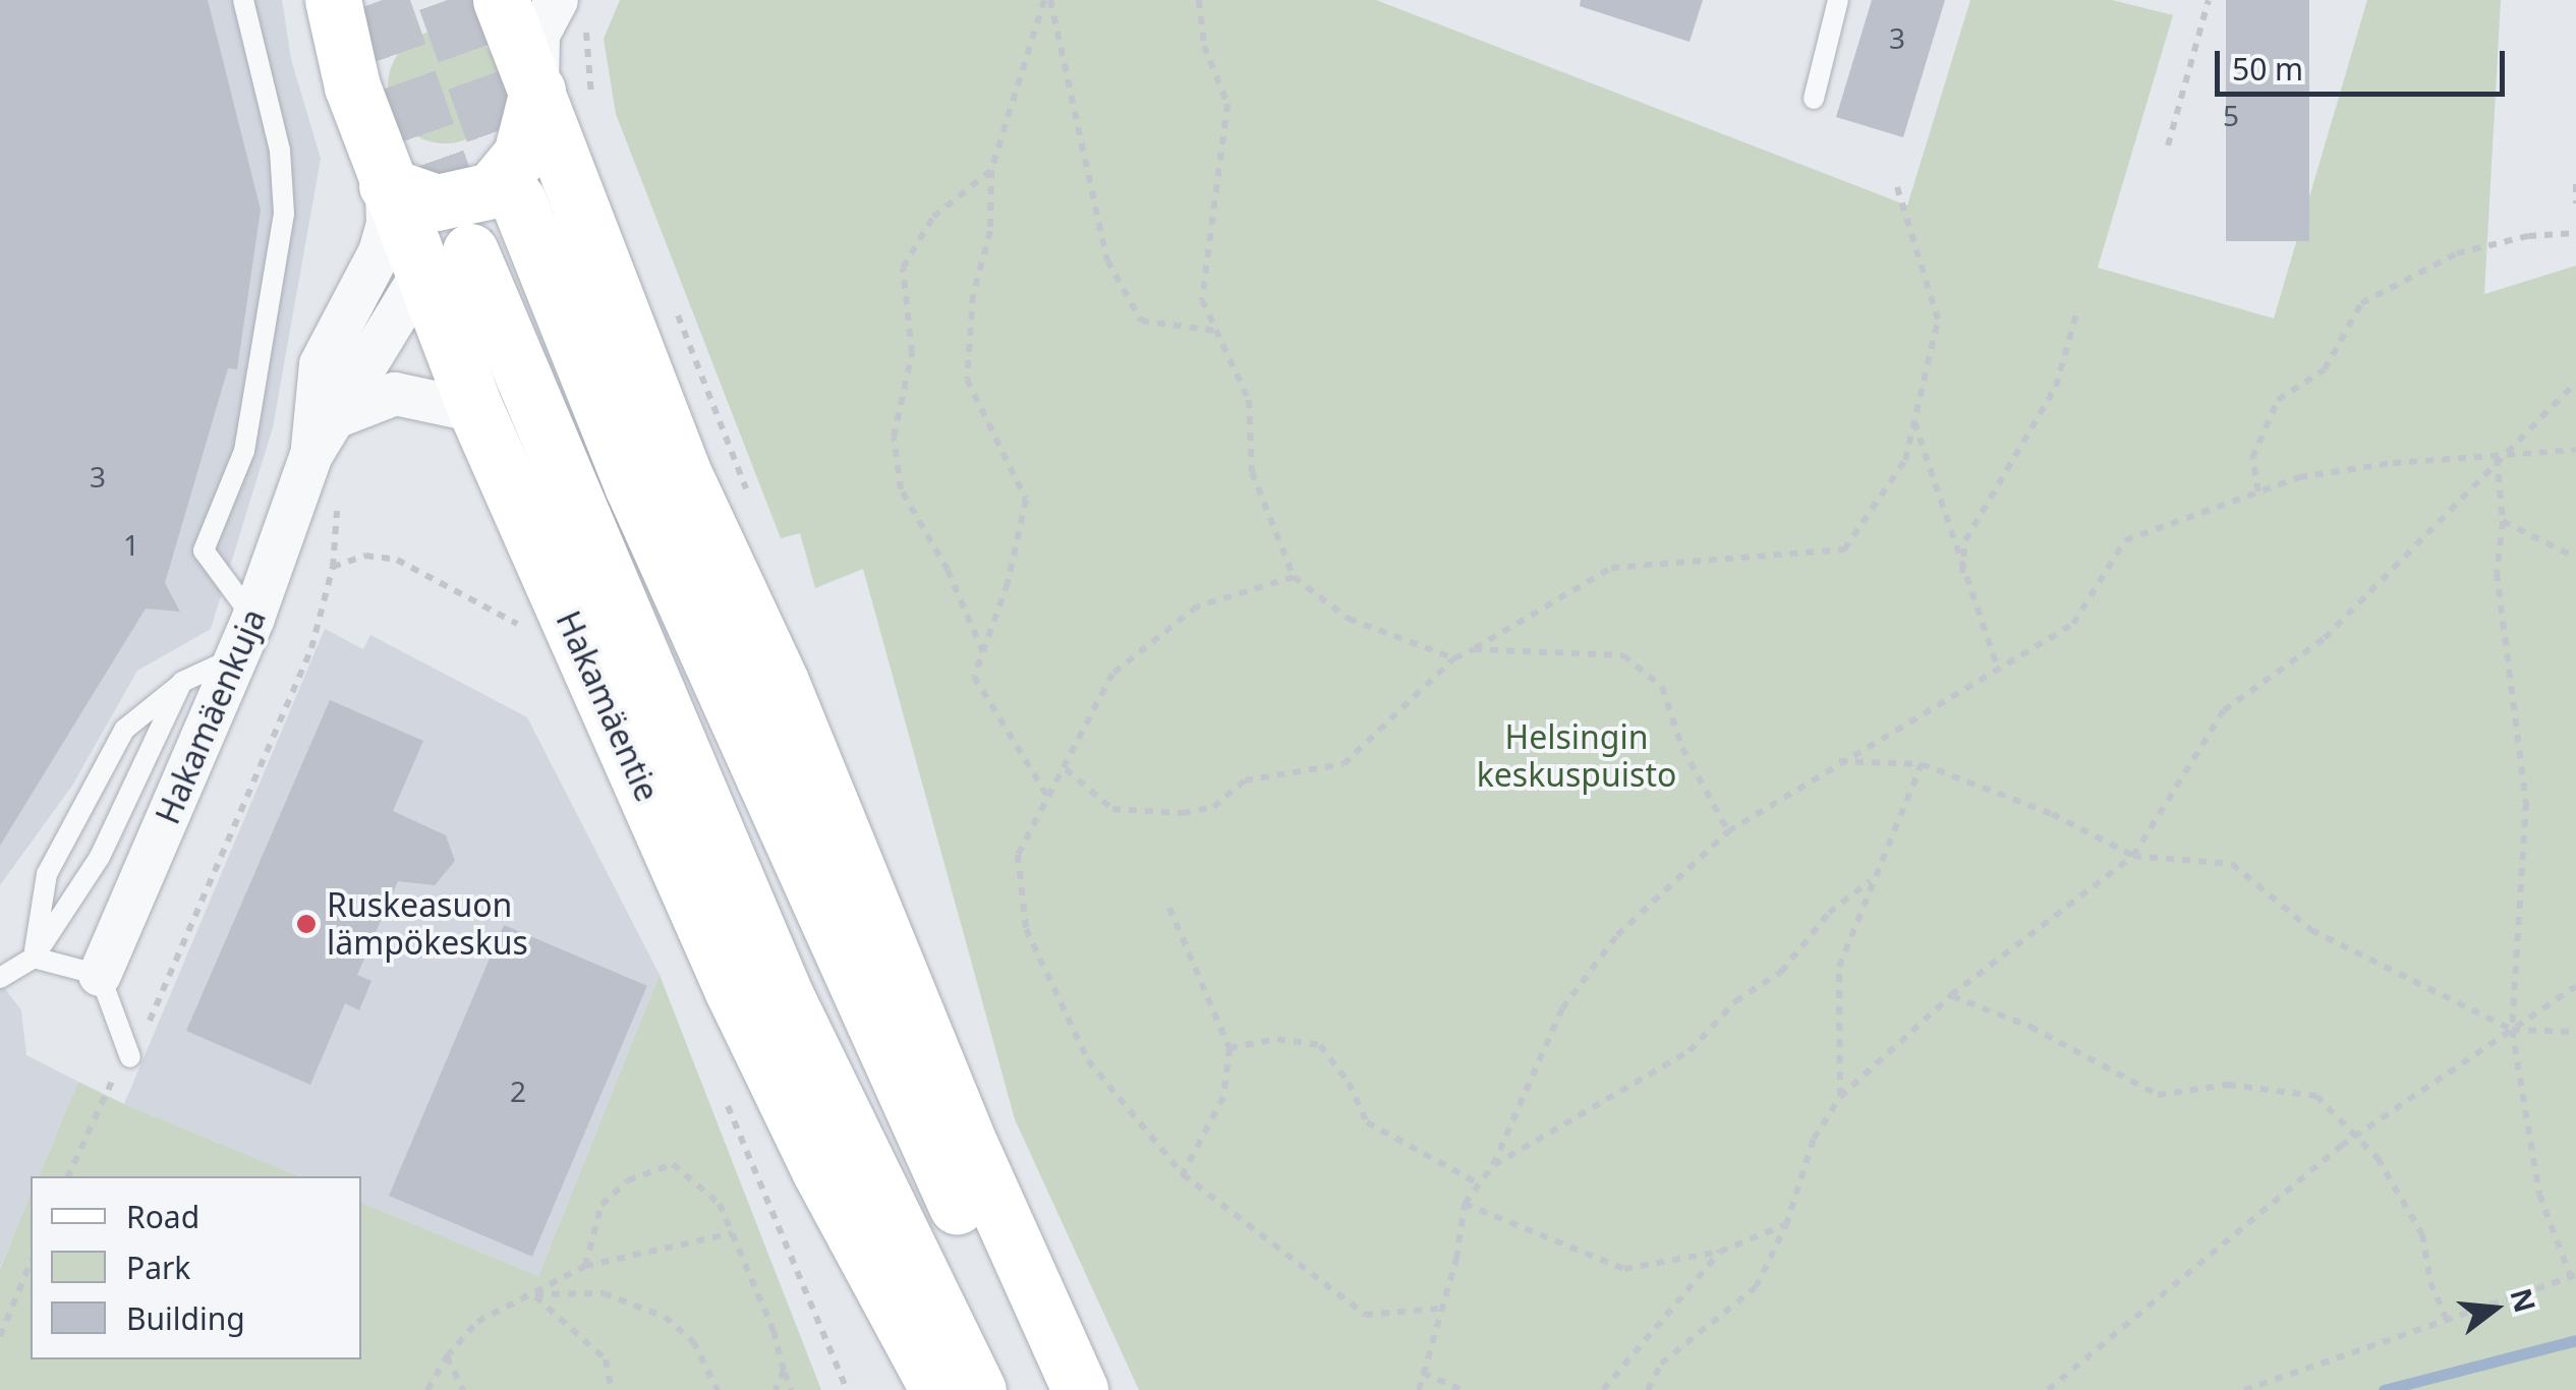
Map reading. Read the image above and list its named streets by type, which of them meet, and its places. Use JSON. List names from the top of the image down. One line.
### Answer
{"streets":{"main road":["Hakamäentie"],"street":["Hakamäenkuja"]},"crossings":[["Hakamäentie","Hakamäenkuja"]],"parks":["Helsingin keskuspuisto"],"places":["Ruskeasuon lämpökeskus"],"house_numbers":["3","5","3","1","2"],"legend":["Road","Park","Building"],"scale_bar":"50 m","north":"right"}
